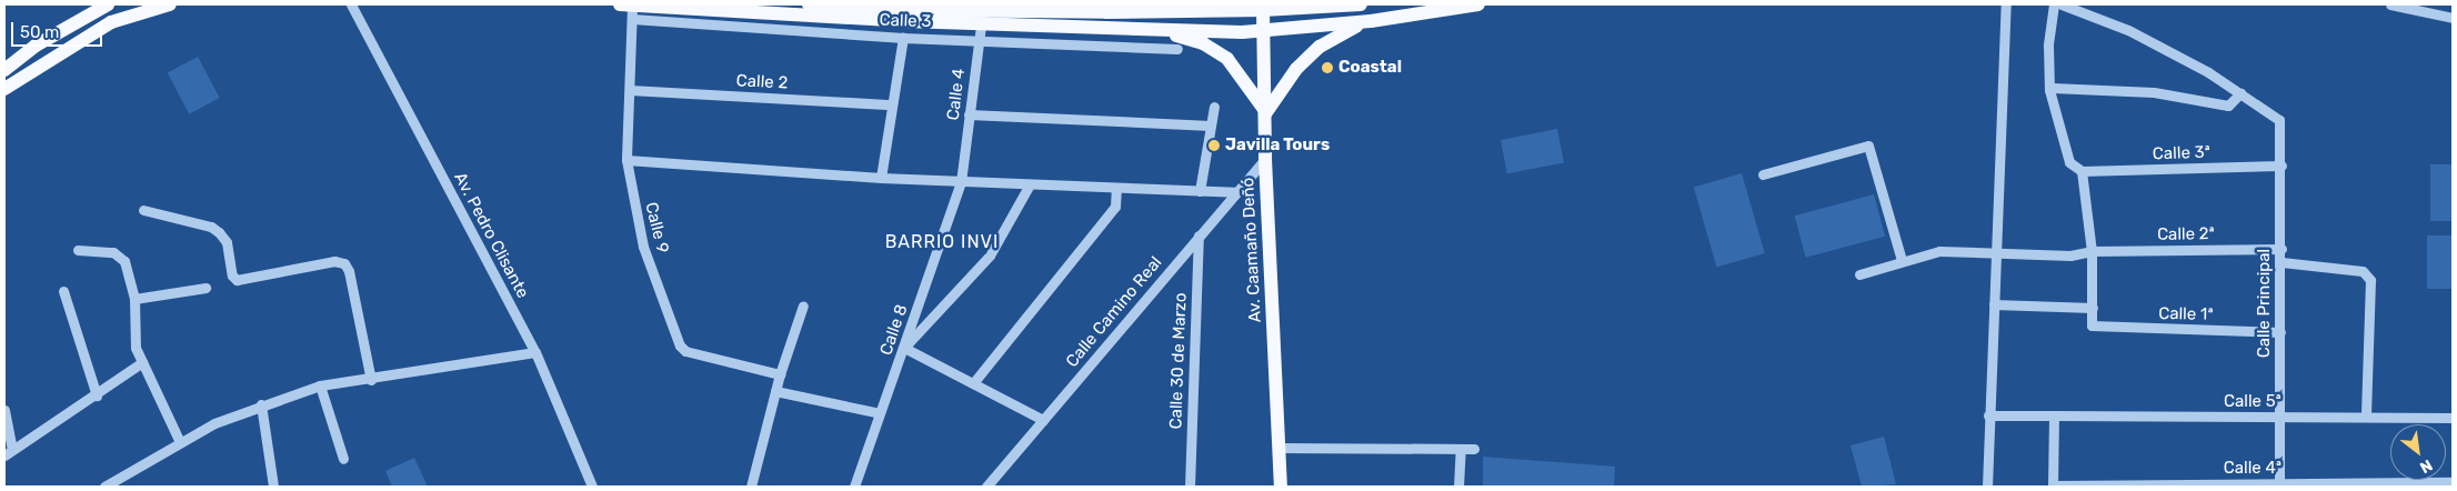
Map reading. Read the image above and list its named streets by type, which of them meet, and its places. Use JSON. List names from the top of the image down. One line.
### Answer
{"streets":{"main road":["Av. Caamaño Deñó"],"street":["Calle 3","Calle 2","Calle 4","Calle 3ª","Calle 9","Calle 2ª","Av. Pedro Clisante","Calle Principal","Calle Camino Real","Calle 1ª","Calle 8","Calle 30 de Marzo","Calle 5ª","Calle 4ª"]},"crossings":[["Calle 3","Calle 4"],["Calle 3","Calle 9"],["Calle 2","Calle 9"],["Calle 4","Calle 8"],["Calle 3ª","Calle Principal"],["Calle 2ª","Calle Principal"],["Av. Caamaño Deñó","Calle Camino Real"],["Calle Principal","Calle 1ª"],["Calle Principal","Calle 5ª"],["Calle Principal","Calle 4ª"],["Calle Camino Real","Calle 30 de Marzo"]],"districts":["BARRIO INVI"],"places":["Coastal","Javilla Tours"],"scale_bar":"50 m","north":"bottom right"}
